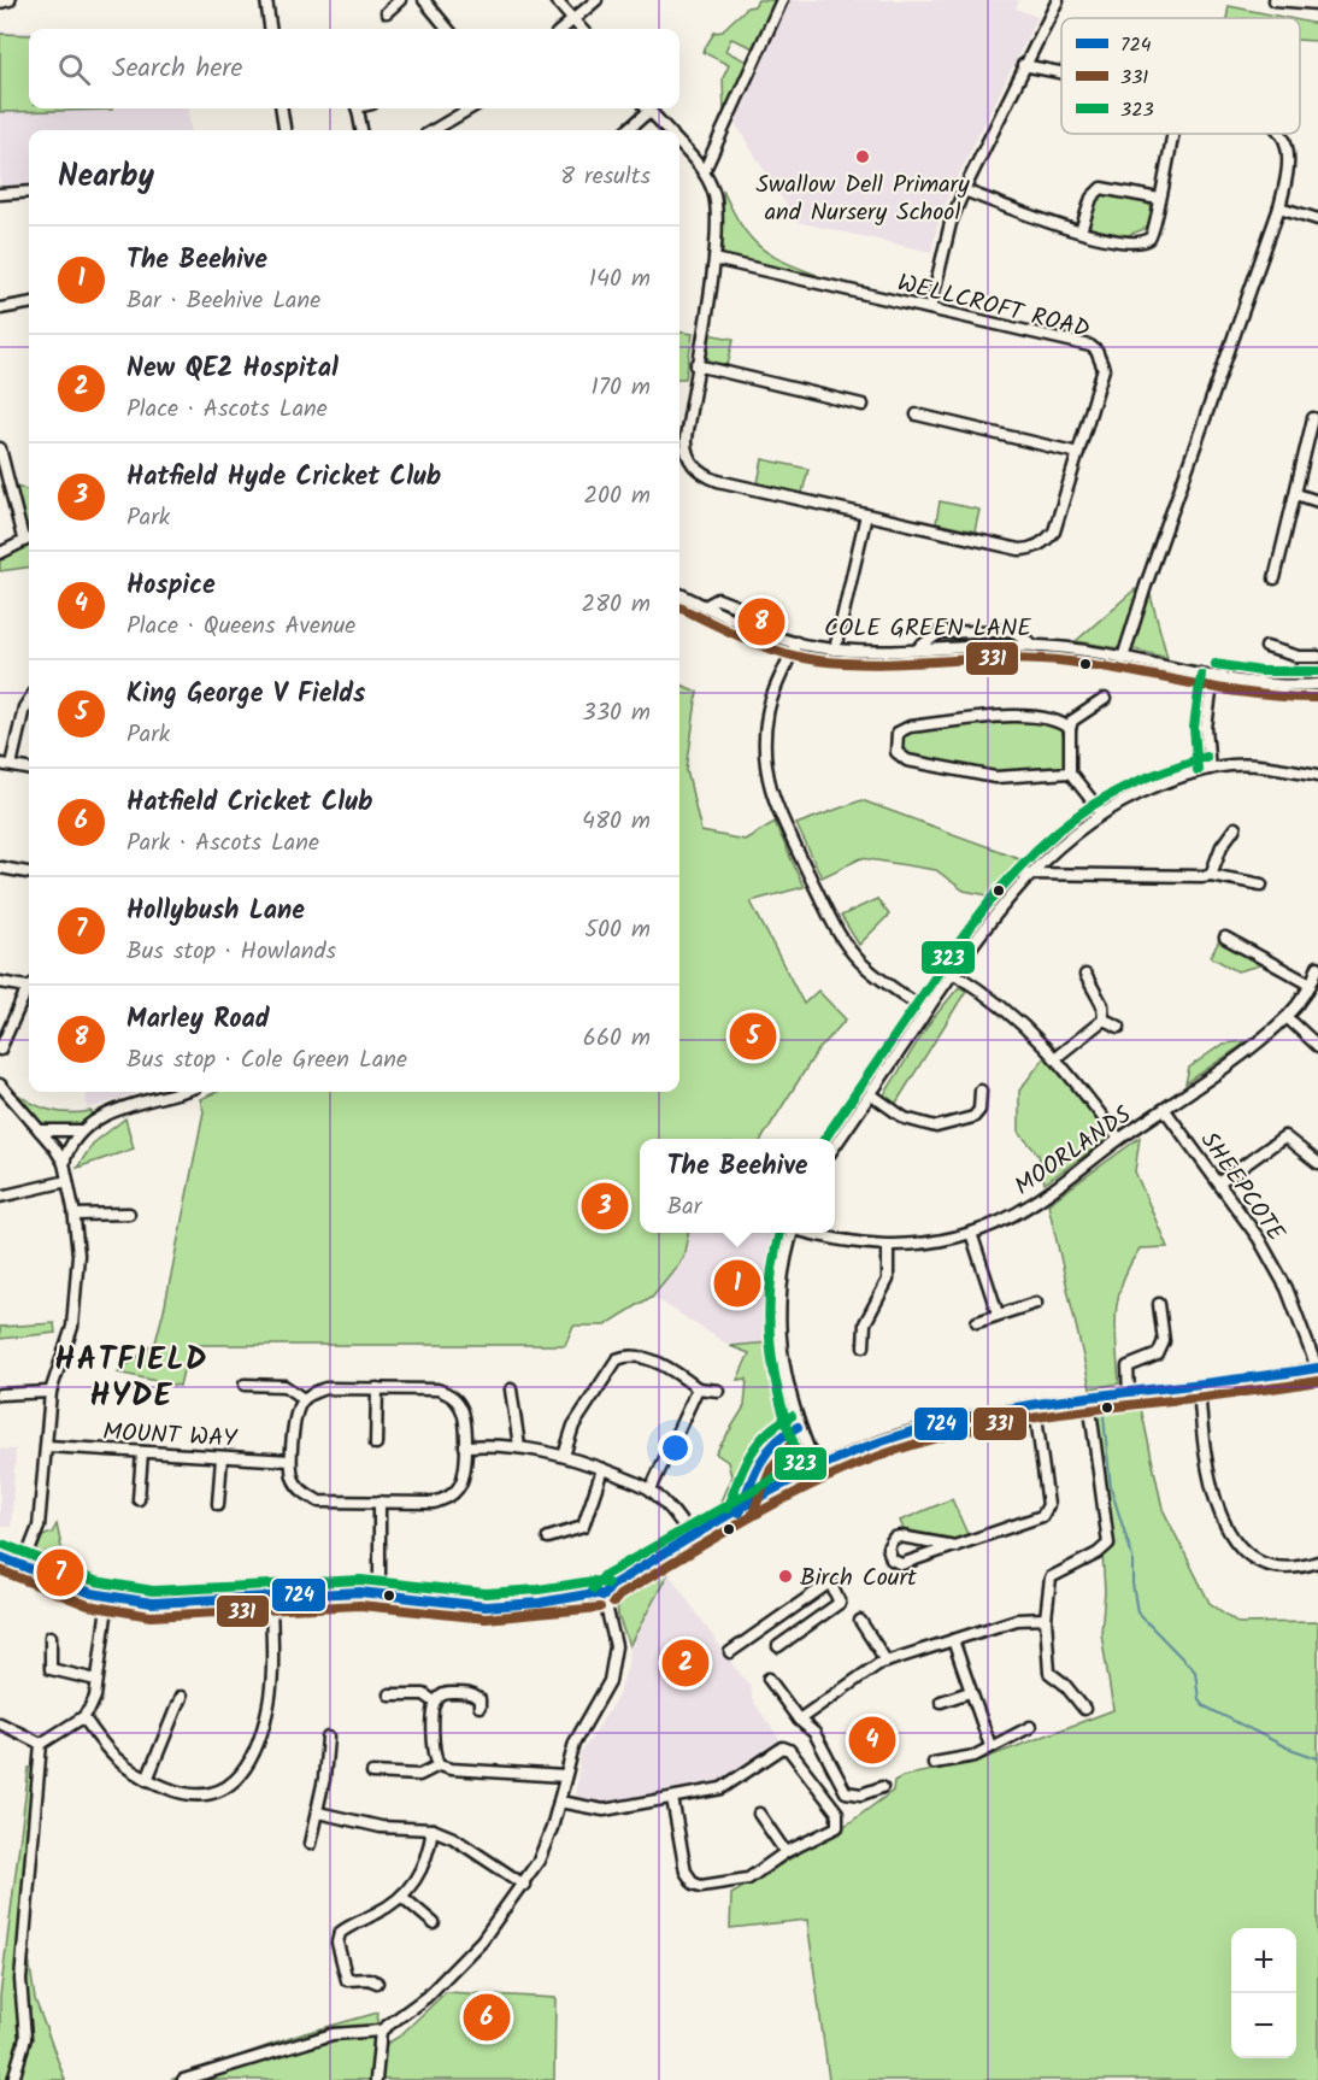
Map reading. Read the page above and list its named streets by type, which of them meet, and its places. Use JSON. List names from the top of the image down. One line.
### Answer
{"streets":{"street":["WELLCROFT ROAD","COLE GREEN LANE","MOORLANDS","SHEEPCOTE","MOUNT WAY"]},"crossings":[["MOORLANDS","SHEEPCOTE"]],"districts":["HATFIELD HYDE"],"places":["Swallow Dell Primary and Nursery School","Birch Court"],"lines":["transit line 331","transit line 323","transit line 724"],"legend":["724","331","323"],"page":{"search":"Search here","heading":["Nearby","8 results"],"list":[{"mark":"1","name":"The Beehive","note":"Bar · Beehive Lane","value":"140 m"},{"mark":"2","name":"New QE2 Hospital","note":"Place · Ascots Lane","value":"170 m"},{"mark":"3","name":"Hatfield Hyde Cricket Club","note":"Park","value":"200 m"},{"mark":"4","name":"Hospice","note":"Place · Queens Avenue","value":"280 m"},{"mark":"5","name":"King George V Fields","note":"Park","value":"330 m"},{"mark":"6","name":"Hatfield Cricket Club","note":"Park · Ascots Lane","value":"480 m"},{"mark":"7","name":"Hollybush Lane","note":"Bus stop · Howlands","value":"500 m"},{"mark":"8","name":"Marley Road","note":"Bus stop · Cole Green Lane","value":"660 m"}],"pins":["8","5","3","1","7","2","4","6"],"popup":["The Beehive","Bar"],"map_buttons":["+","−"]}}
